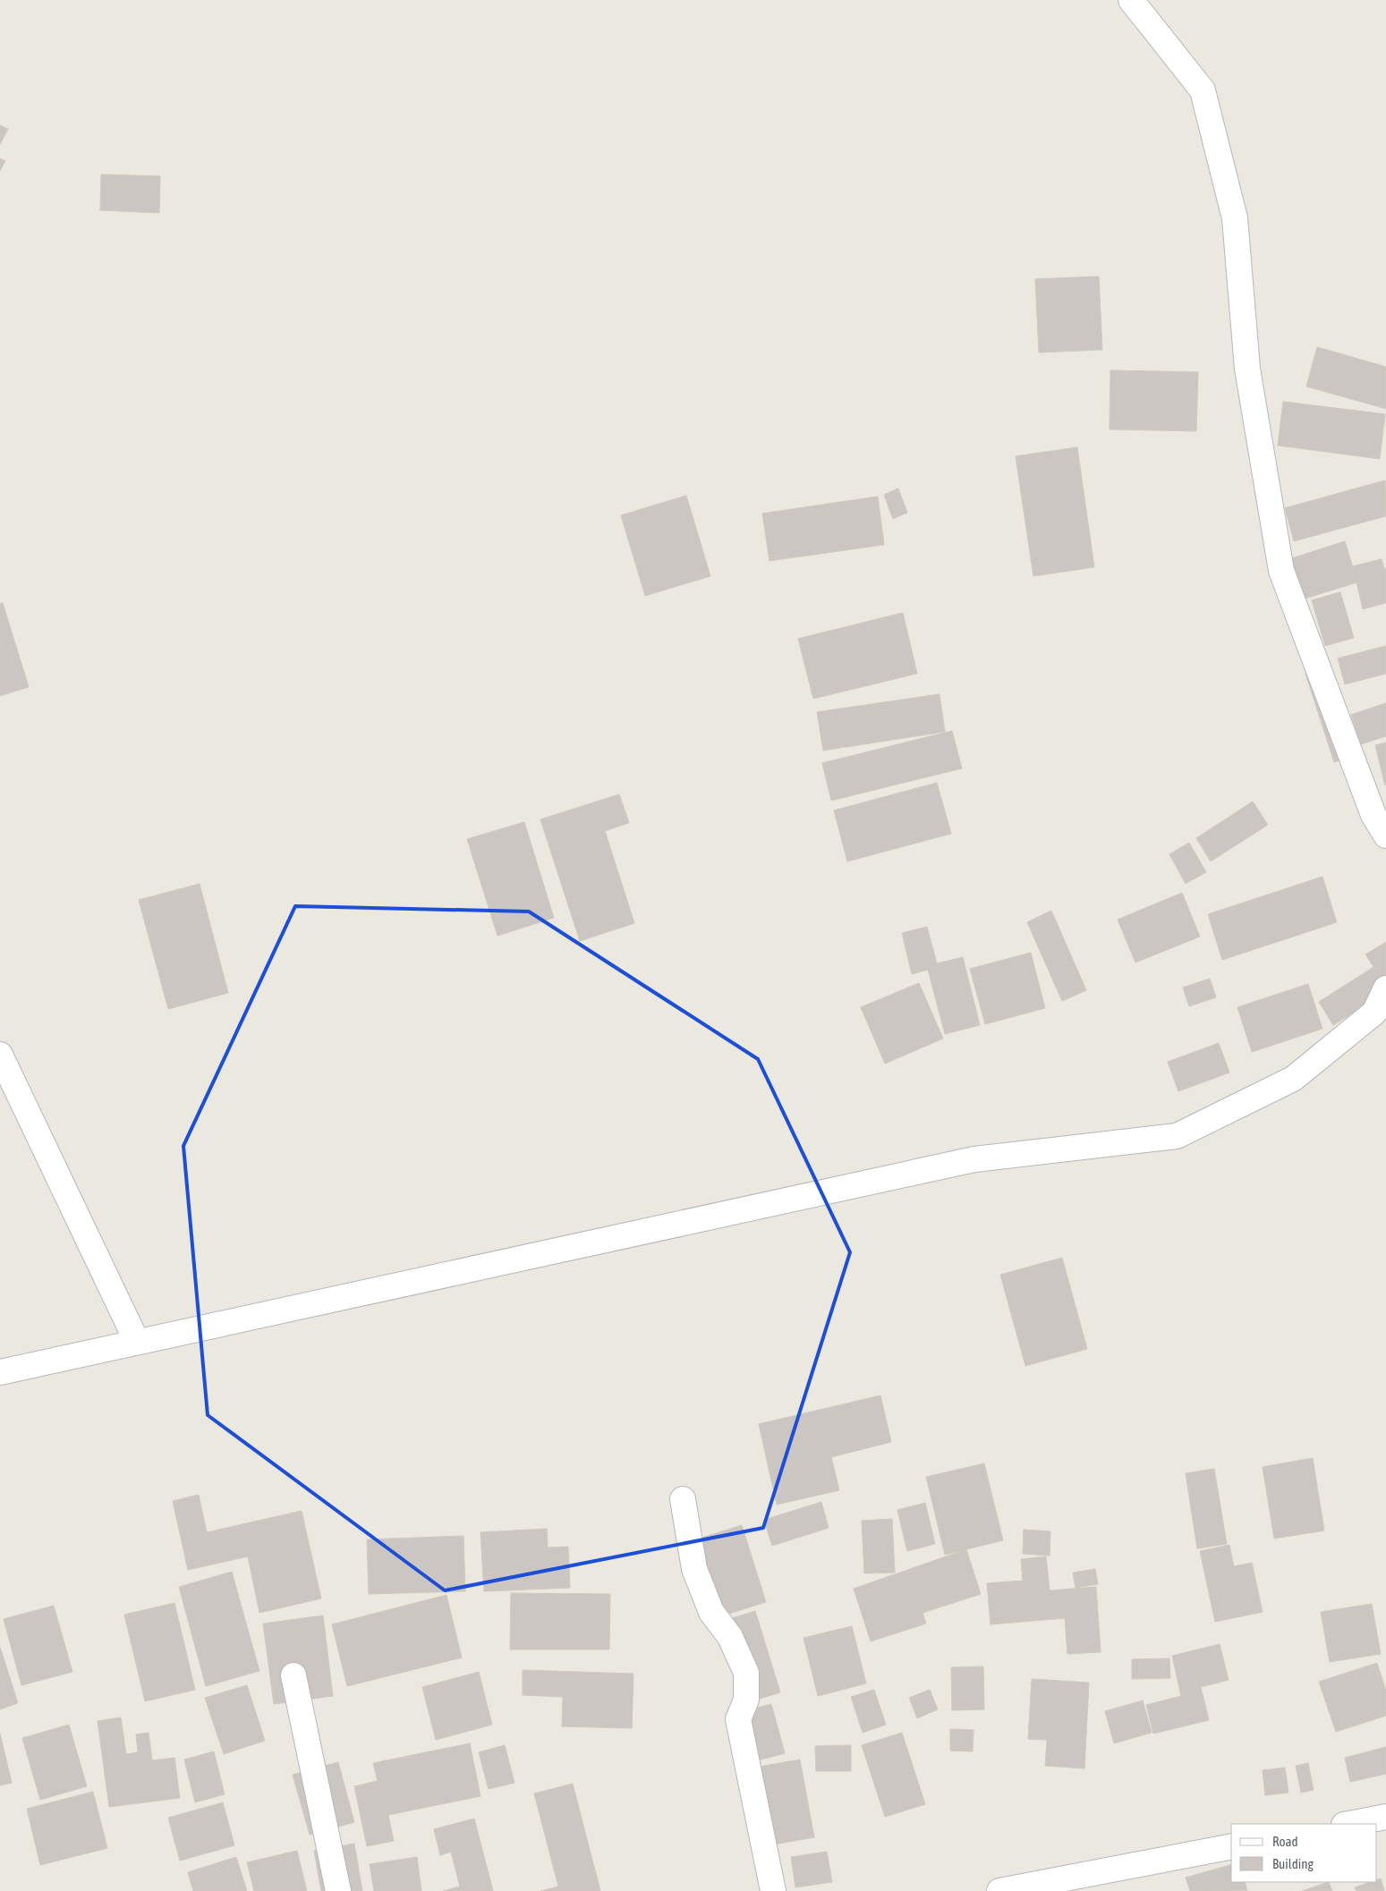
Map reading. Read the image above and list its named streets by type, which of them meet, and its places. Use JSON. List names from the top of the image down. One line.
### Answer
{"legend":["Road","Building"]}
